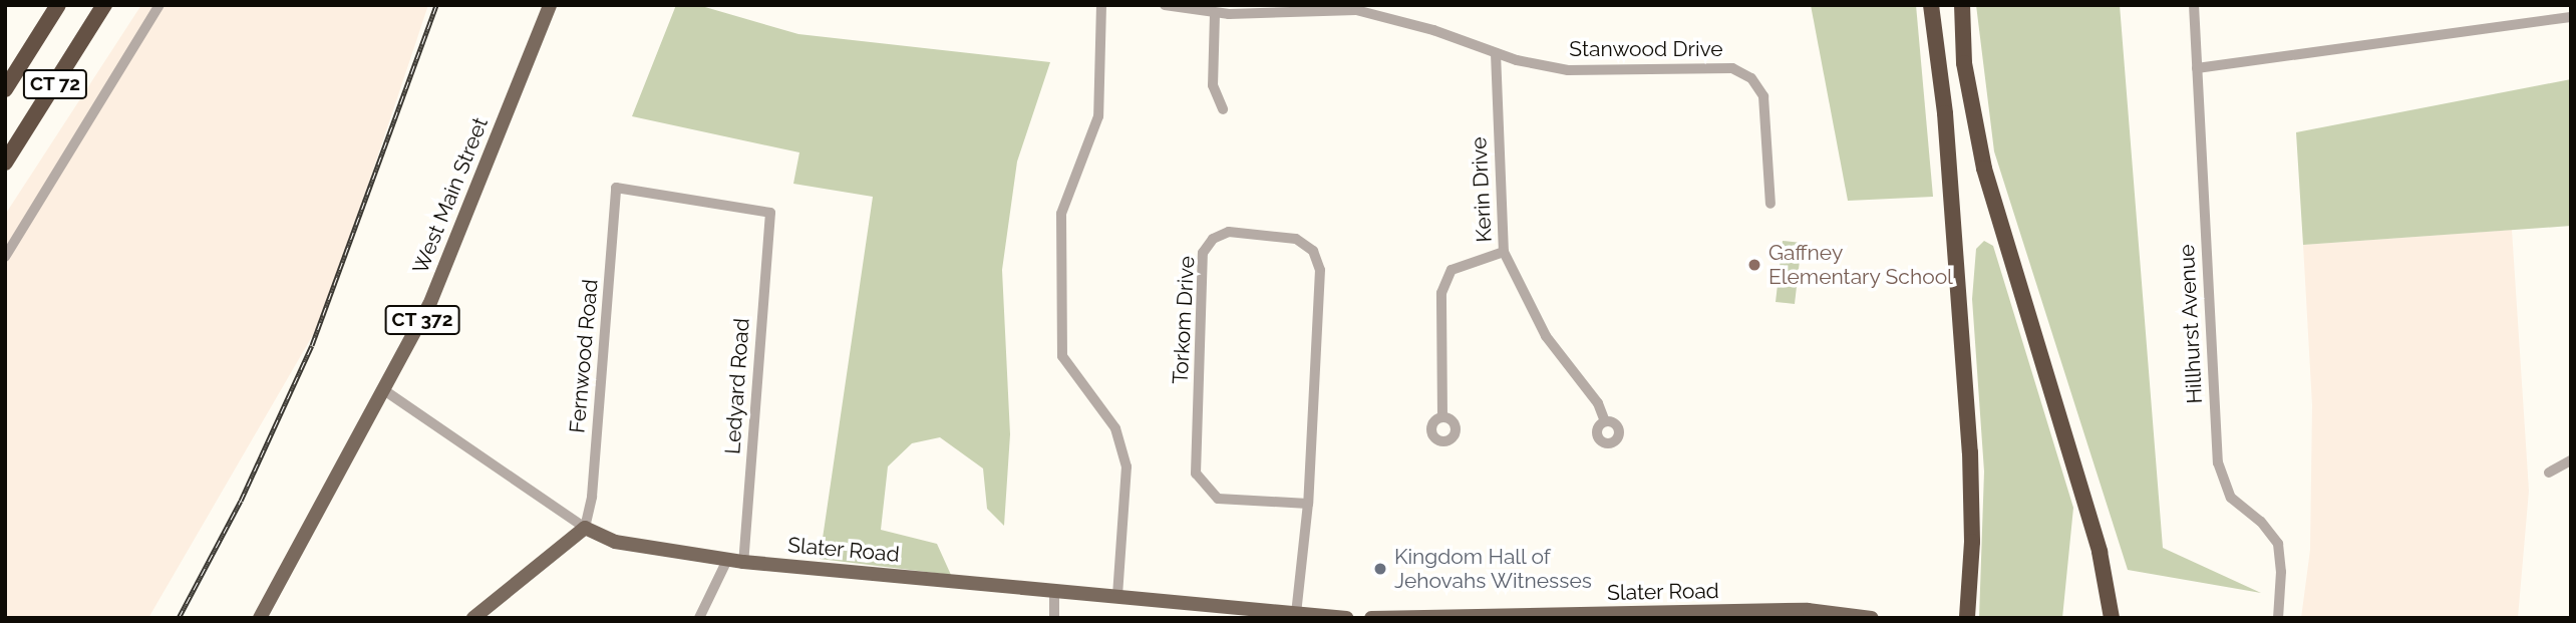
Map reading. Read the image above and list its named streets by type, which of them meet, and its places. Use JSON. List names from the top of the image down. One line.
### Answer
{"streets":{"highway":["CT 72"],"main road":["West Main Street","CT 372","Slater Road"],"street":["Stanwood Drive","Kerin Drive","Torkom Drive","Hillhurst Avenue","Fernwood Road","Ledyard Road"]},"crossings":[["Stanwood Drive","Kerin Drive"],["West Main Street","Slater Road"],["Torkom Drive","Slater Road"],["Fernwood Road","Ledyard Road"],["Fernwood Road","Slater Road"],["Ledyard Road","Slater Road"]],"places":["Gaffney Elementary School","Kingdom Hall of Jehovahs Witnesses"]}
